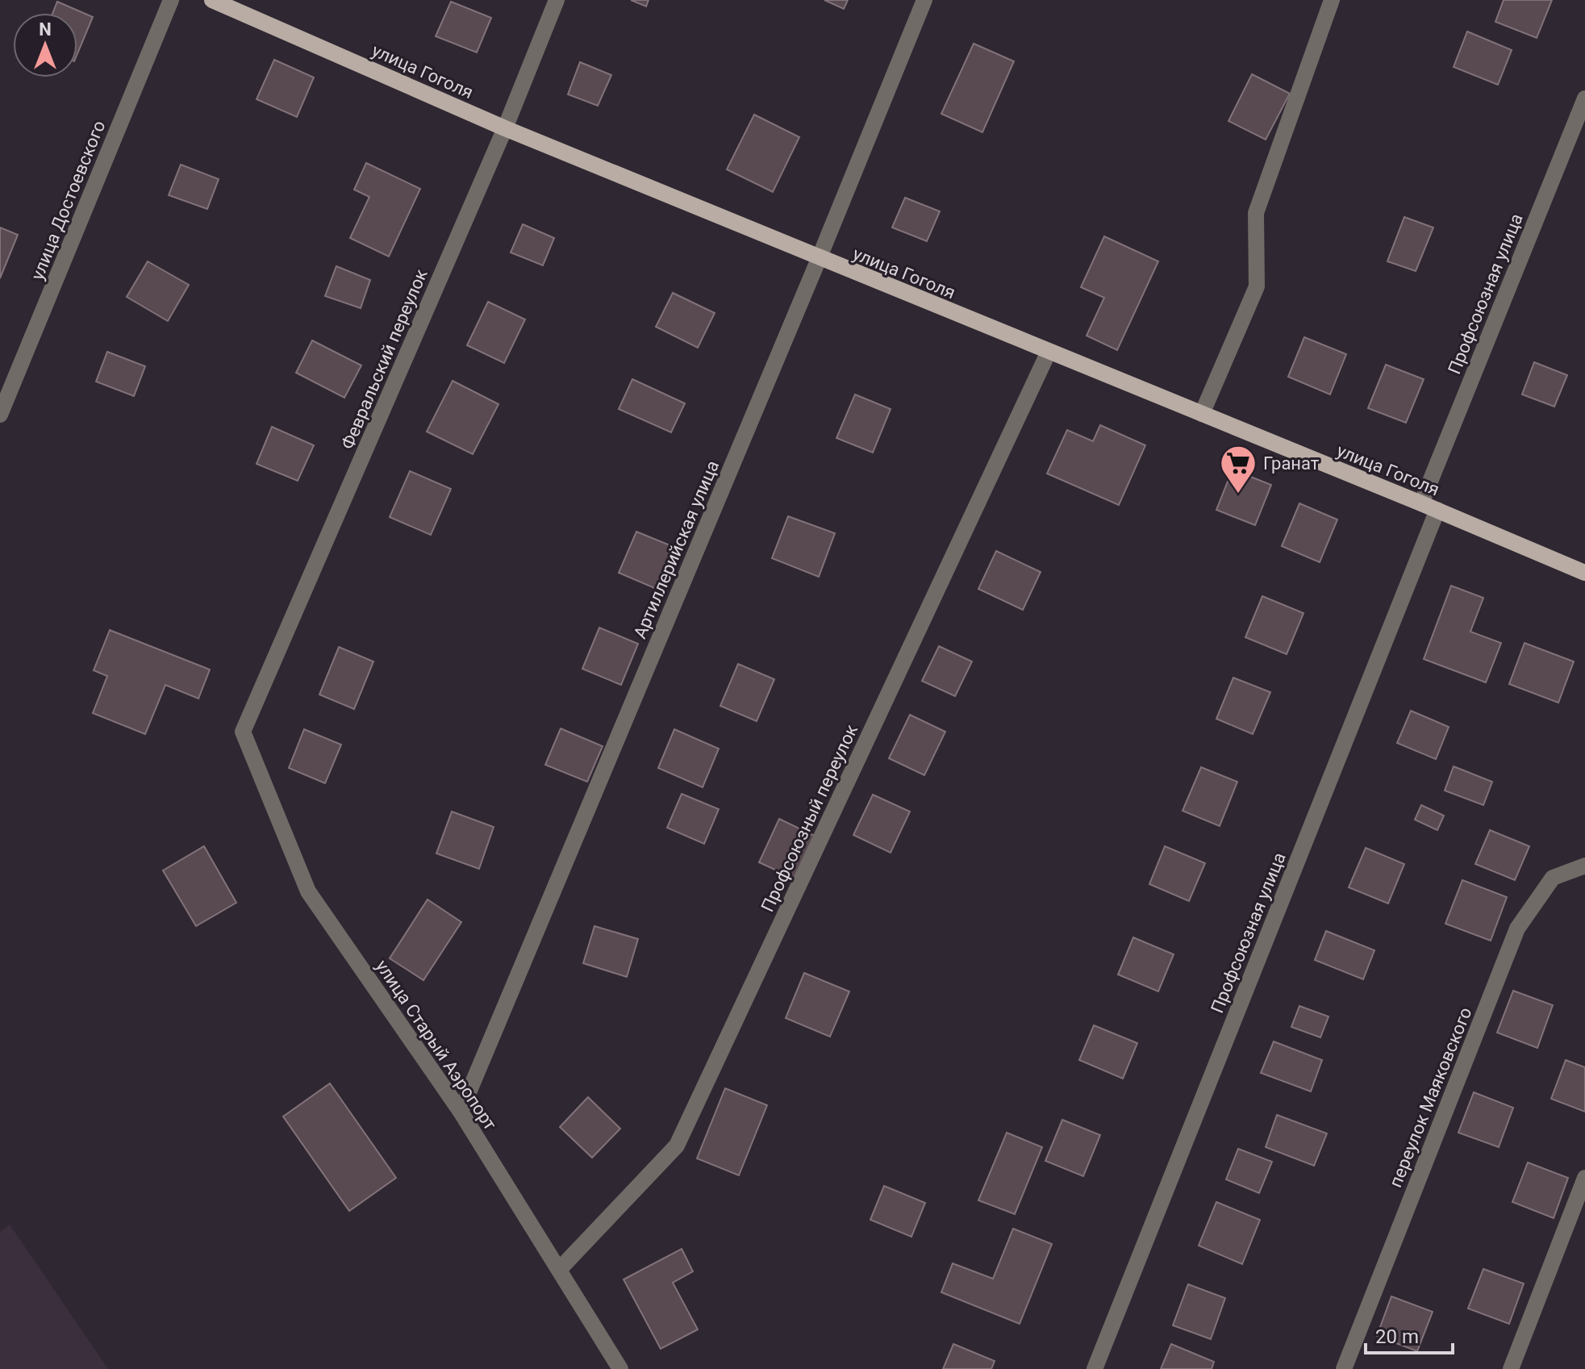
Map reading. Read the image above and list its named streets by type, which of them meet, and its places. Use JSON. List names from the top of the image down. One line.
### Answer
{"streets":{"main road":["улица Гоголя"],"street":["улица Достоевского","Профсоюзная улица","Февральский переулок","Артиллерийская улица","Профсоюзный переулок","улица Старый Аэропорт","переулок Маяковского"]},"crossings":[["улица Гоголя","Профсоюзная улица"],["улица Гоголя","Февральский переулок"],["улица Гоголя","Артиллерийская улица"],["улица Гоголя","Профсоюзный переулок"],["Февральский переулок","улица Старый Аэропорт"],["Артиллерийская улица","улица Старый Аэропорт"],["Профсоюзный переулок","улица Старый Аэропорт"]],"places":{"supermarket":["Гранат"]},"scale_bar":"20 m","north":"top"}
